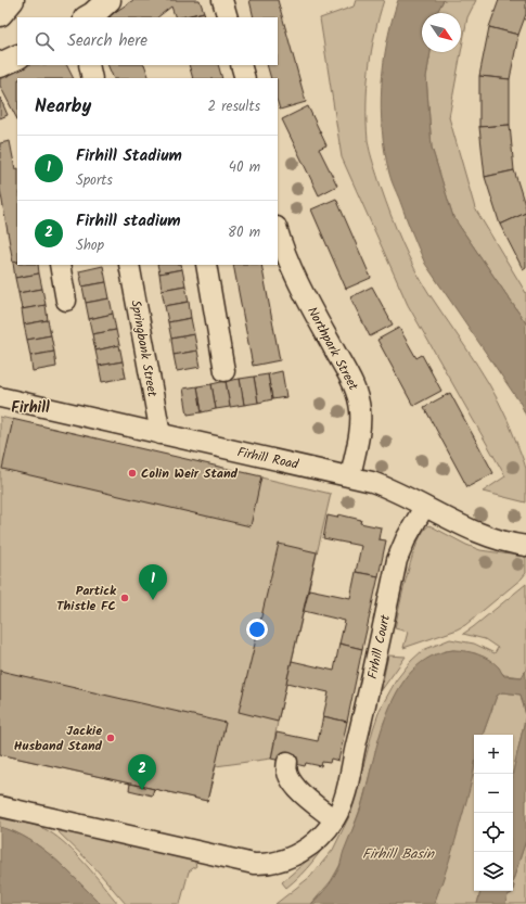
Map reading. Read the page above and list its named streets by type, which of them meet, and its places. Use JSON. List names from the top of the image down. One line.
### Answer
{"streets":{"street":["Springbank Street","Northpark Street","Firhill Road","Firhill Court"]},"crossings":[["Springbank Street","Firhill Road"],["Northpark Street","Firhill Road"],["Firhill Road","Firhill Court"]],"districts":["Firhill"],"water":["Firhill Basin"],"places":["Colin Weir Stand","Partick Thistle FC","Jackie Husband Stand"],"north":"bottom right","page":{"search":"Search here","heading":["Nearby","2 results"],"list":[{"mark":"1","name":"Firhill Stadium","note":"Sports","value":"40 m"},{"mark":"2","name":"Firhill stadium","note":"Shop","value":"80 m"}],"pins":["1","2"],"map_buttons":["+","−"]}}
